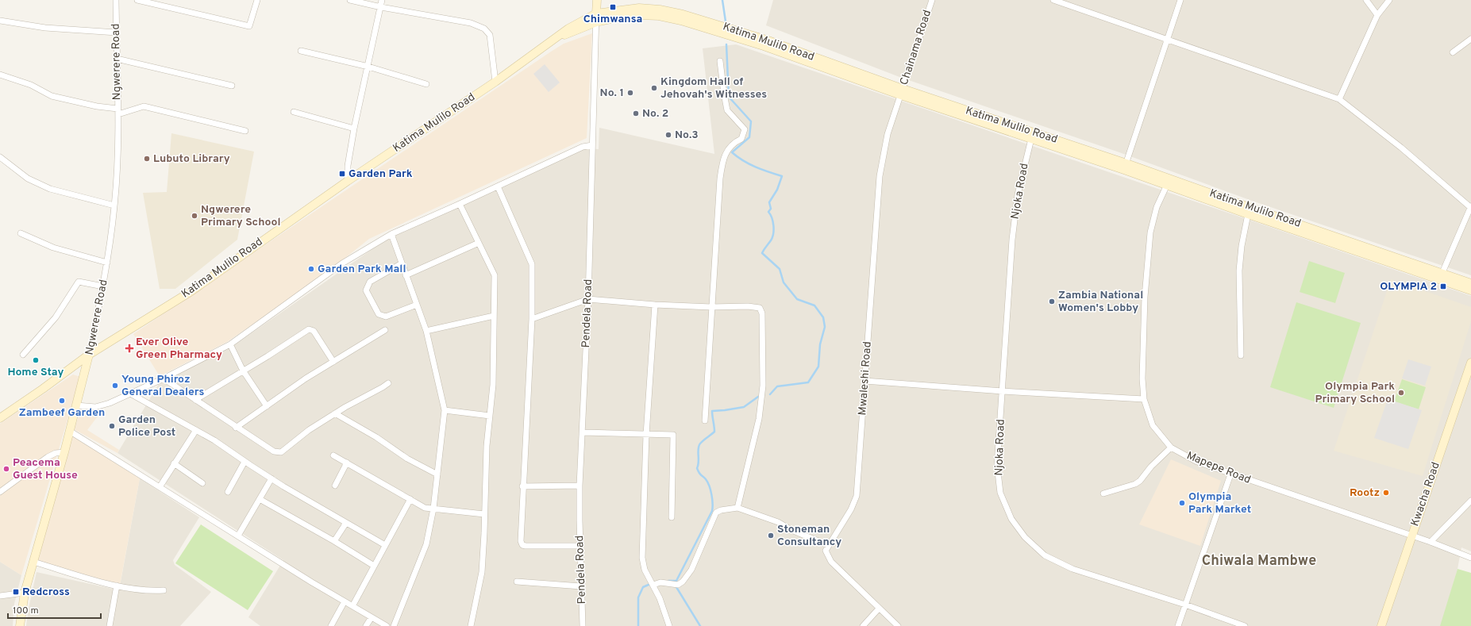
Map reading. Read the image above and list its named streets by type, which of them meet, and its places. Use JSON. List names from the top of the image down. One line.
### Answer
{"streets":{"main road":["Katima Mulilo Road","Ngwerere Road","Pendela Road","Kwacha Road"],"street":["Chainama Road","Njoka Road","Mwaleshi Road","Mapepe Road"]},"crossings":[["Katima Mulilo Road","Chainama Road"],["Katima Mulilo Road","Ngwerere Road"],["Katima Mulilo Road","Njoka Road"],["Katima Mulilo Road","Pendela Road"],["Katima Mulilo Road","Mwaleshi Road"],["Katima Mulilo Road","Mapepe Road"],["Chainama Road","Mwaleshi Road"],["Mapepe Road","Kwacha Road"]],"districts":["Chiwala Mambwe"],"places":{"transit":["Chimwansa","Garden Park","OLYMPIA 2","Redcross"],"other":["Kingdom Hall of Jehovah's Witnesses","No. 1","No. 2","No.3","Lubuto Library","Ngwerere Primary School","Garden Park Mall","Zambia National Women's Lobby","Home Stay","Young Phiroz General Dealers","Olympia Park Primary School","Zambeef Garden","Garden Police Post","Peacema Guest House","Rootz","Olympia Park Market","Stoneman Consultancy"],"health":["Ever Olive Green Pharmacy"]},"scale_bar":"100 m"}
